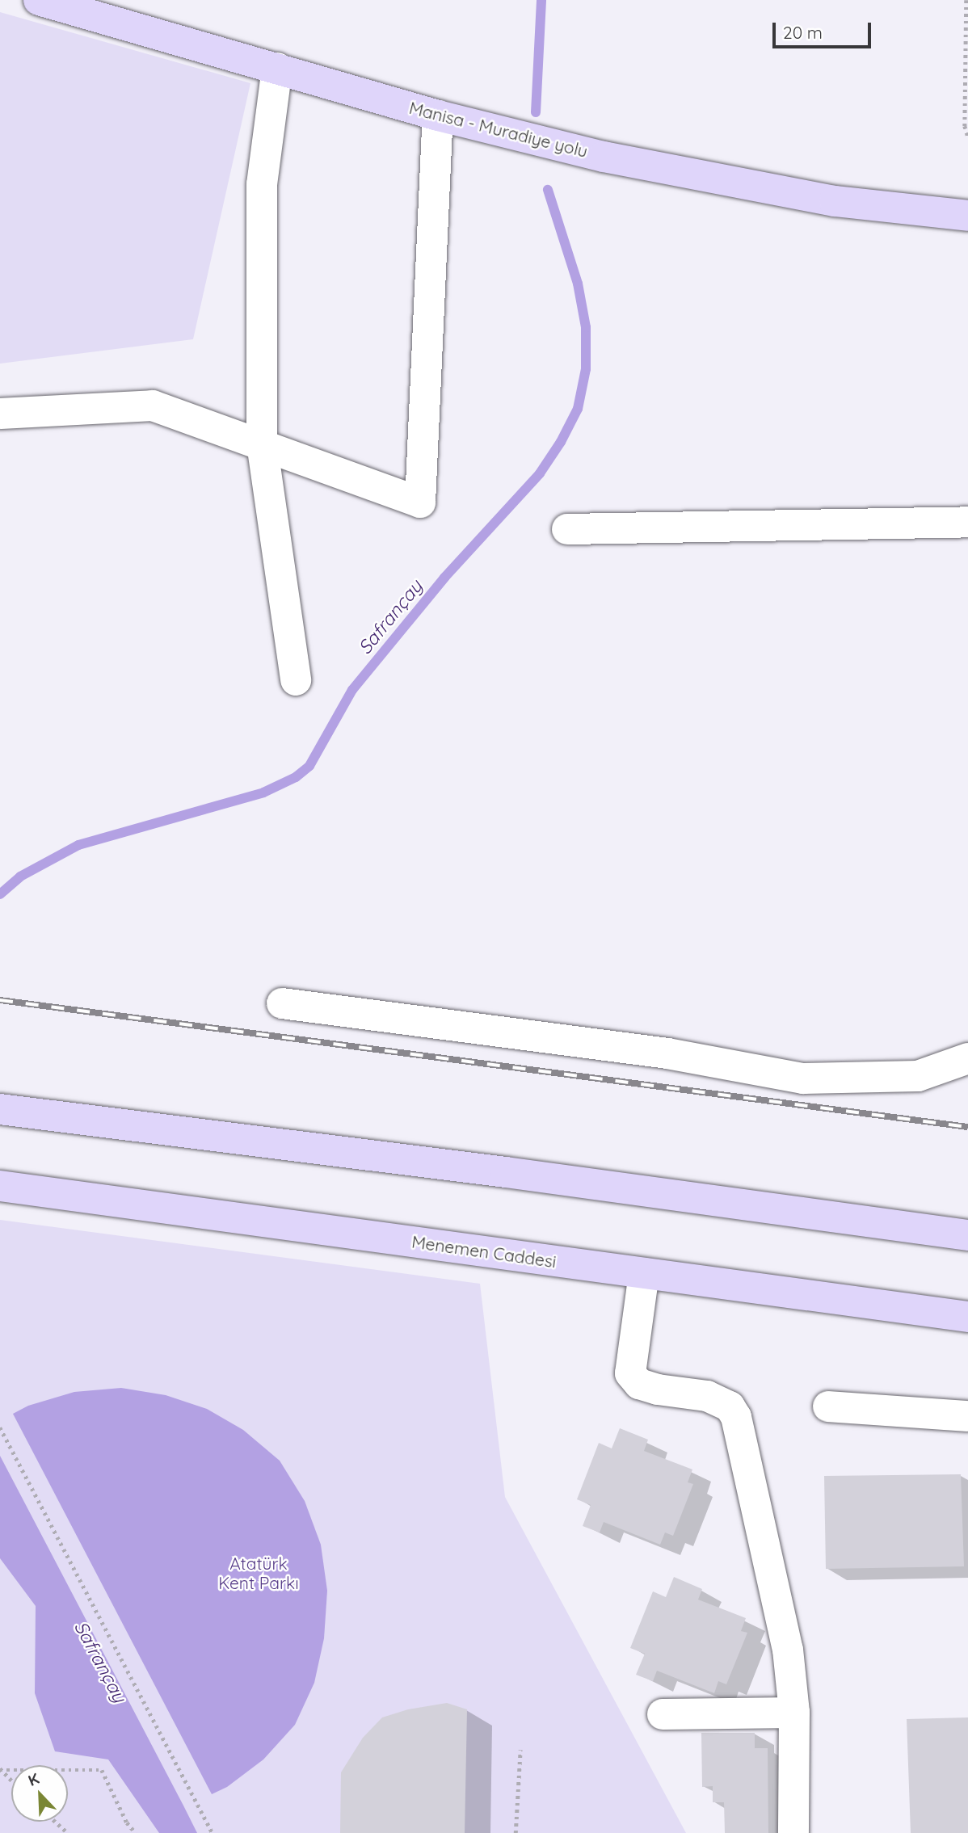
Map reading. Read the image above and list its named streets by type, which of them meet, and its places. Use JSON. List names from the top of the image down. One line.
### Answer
{"streets":{"main road":["Manisa - Muradiye yolu","Menemen Caddesi"]},"water":["Safrançay"],"parks":["Atatürk Kent Parkı"],"scale_bar":"20 m","north":"top left"}
